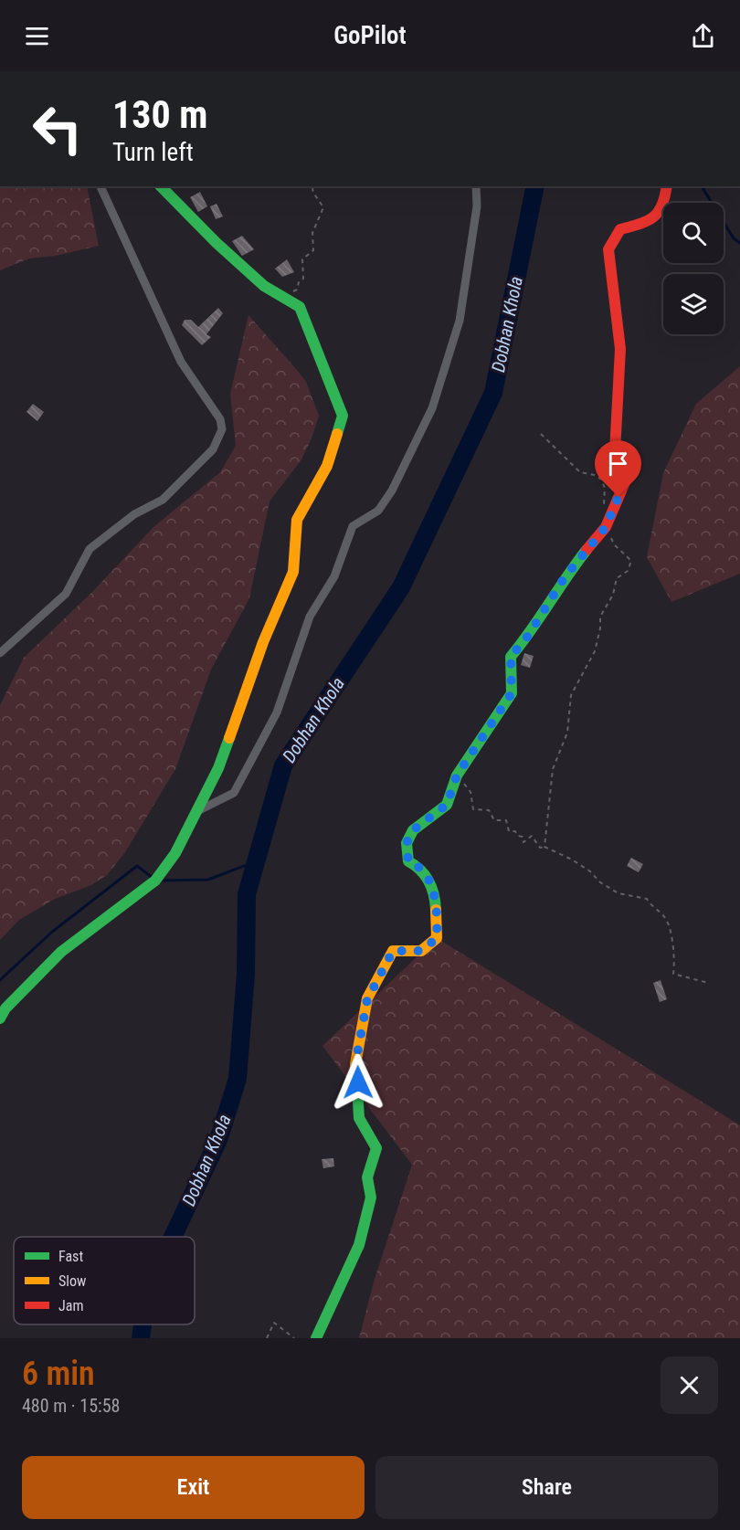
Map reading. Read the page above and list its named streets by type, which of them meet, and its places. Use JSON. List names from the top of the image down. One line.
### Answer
{"water":["Dobhan Khola"],"legend":["Fast","Slow","Jam"],"page":{"header":"GoPilot","turn":["130 m","Turn left"],"heading":["6 min","480 m · 15:58"],"buttons":["Exit","Share"]}}
